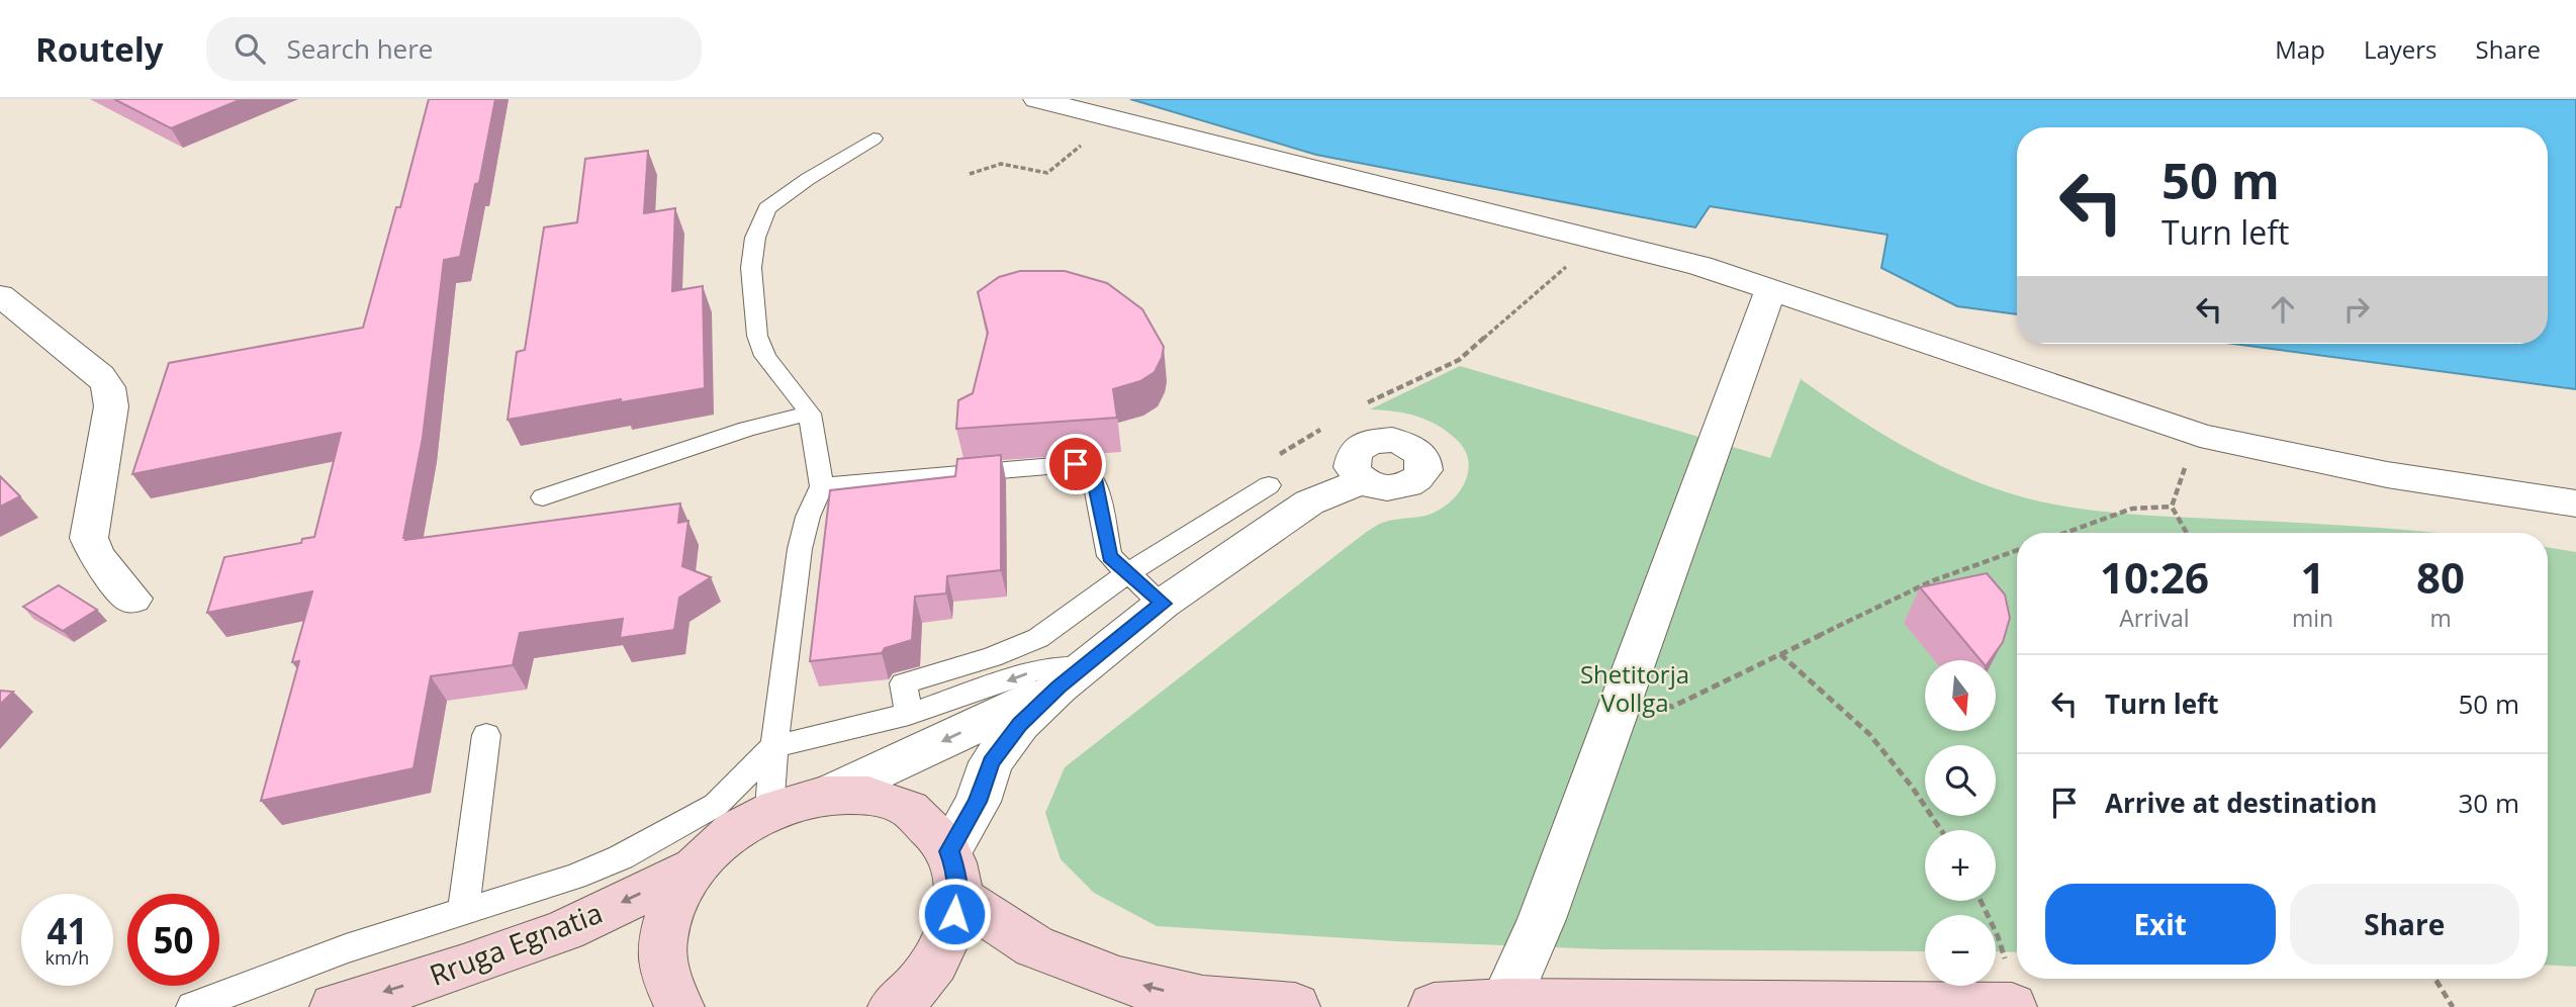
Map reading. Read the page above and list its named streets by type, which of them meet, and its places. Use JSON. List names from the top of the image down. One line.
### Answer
{"streets":{"main road":["Rruga Egnatia"]},"one_way":["Rruga Egnatia"],"parks":["Shetitorja Vollga"],"north":"bottom","page":{"header":"Routely","search":"Search here","nav":["Map","Layers","Share"],"turn":["50 m","Turn left"],"eta":["10:26","Arrival","1","min","80","m"],"list":[{"name":"Turn left","value":"50 m"},{"name":"Arrive at destination","value":"30 m"}],"map_buttons":["+","−"],"buttons":["Exit","Share"],"speed":"41 km/h","limit":"50"}}
